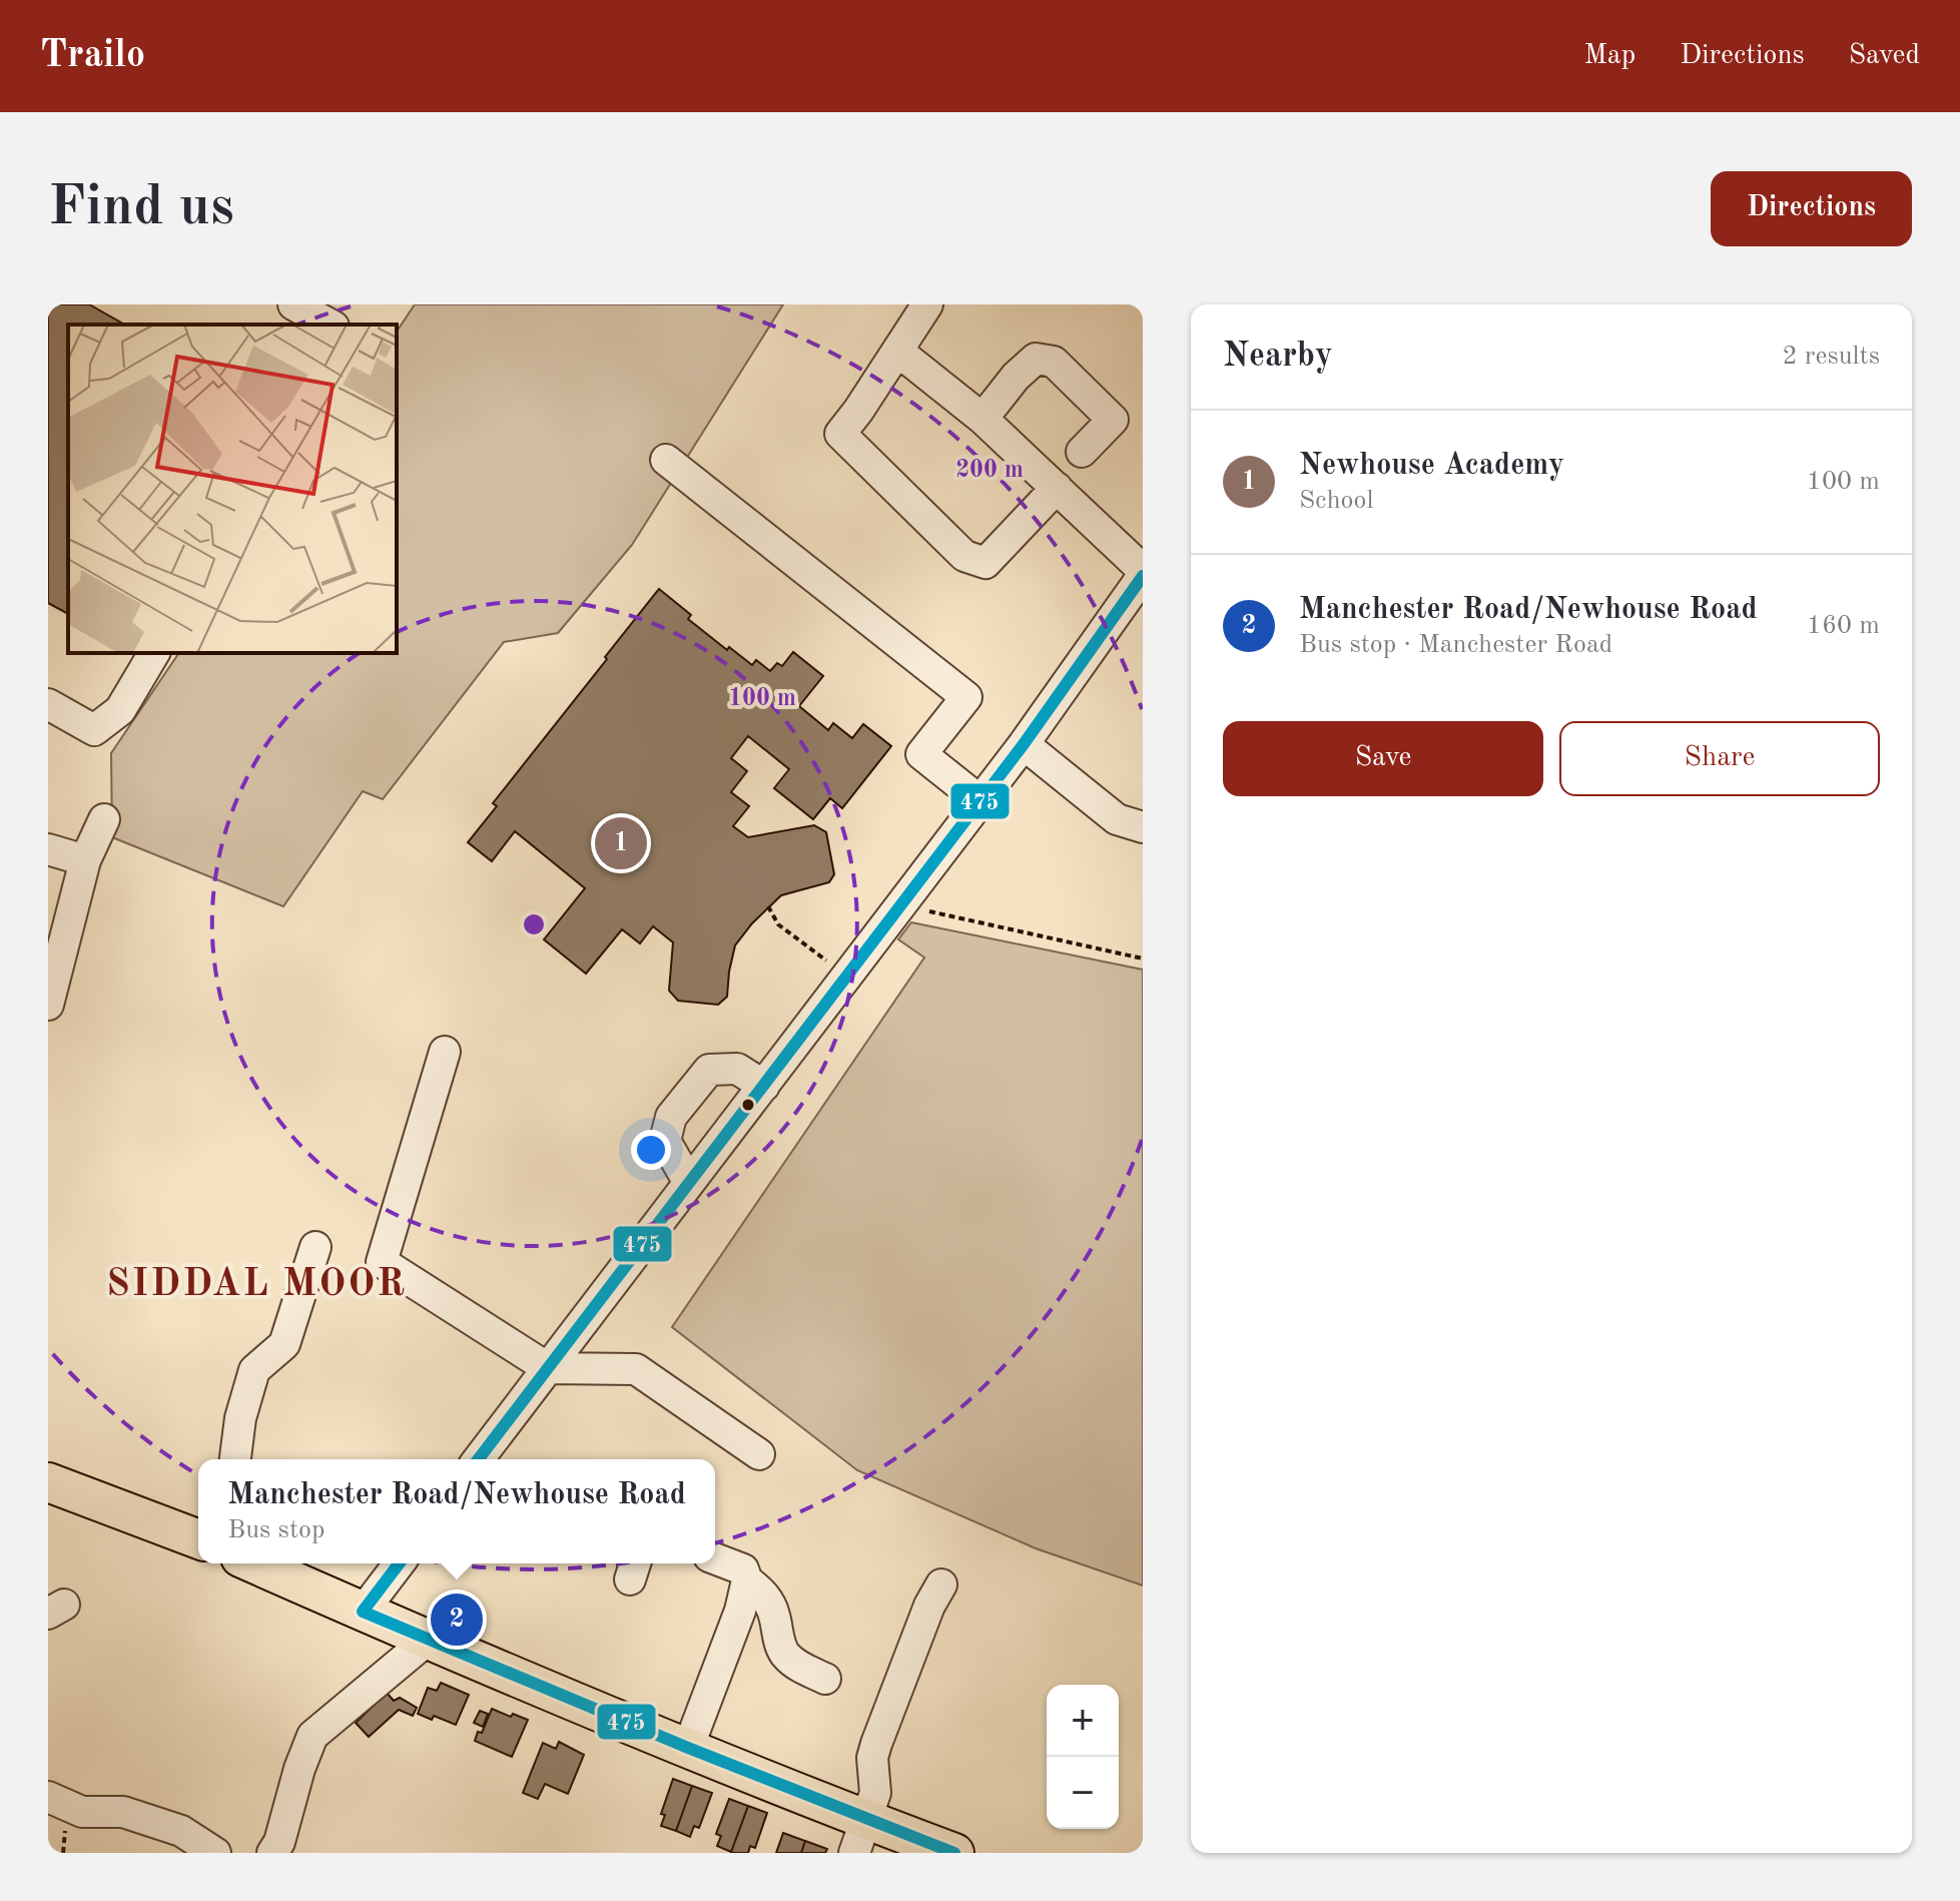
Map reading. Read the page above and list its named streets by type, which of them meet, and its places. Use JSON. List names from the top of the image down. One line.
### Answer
{"districts":["SIDDAL MOOR"],"lines":["transit line 475"],"page":{"header":"Trailo","nav":["Map","Directions","Saved"],"buttons":["Directions",["Save","Share"]],"title":"Find us","heading":["Nearby","2 results"],"list":[{"mark":"1","name":"Newhouse Academy","note":"School","value":"100 m"},{"mark":"2","name":"Manchester Road/Newhouse Road","note":"Bus stop · Manchester Road","value":"160 m"}],"pins":["1","2"],"popup":["Manchester Road/Newhouse Road","Bus stop"],"map_buttons":["+","−"]},"rings":["200 m","100 m"]}
